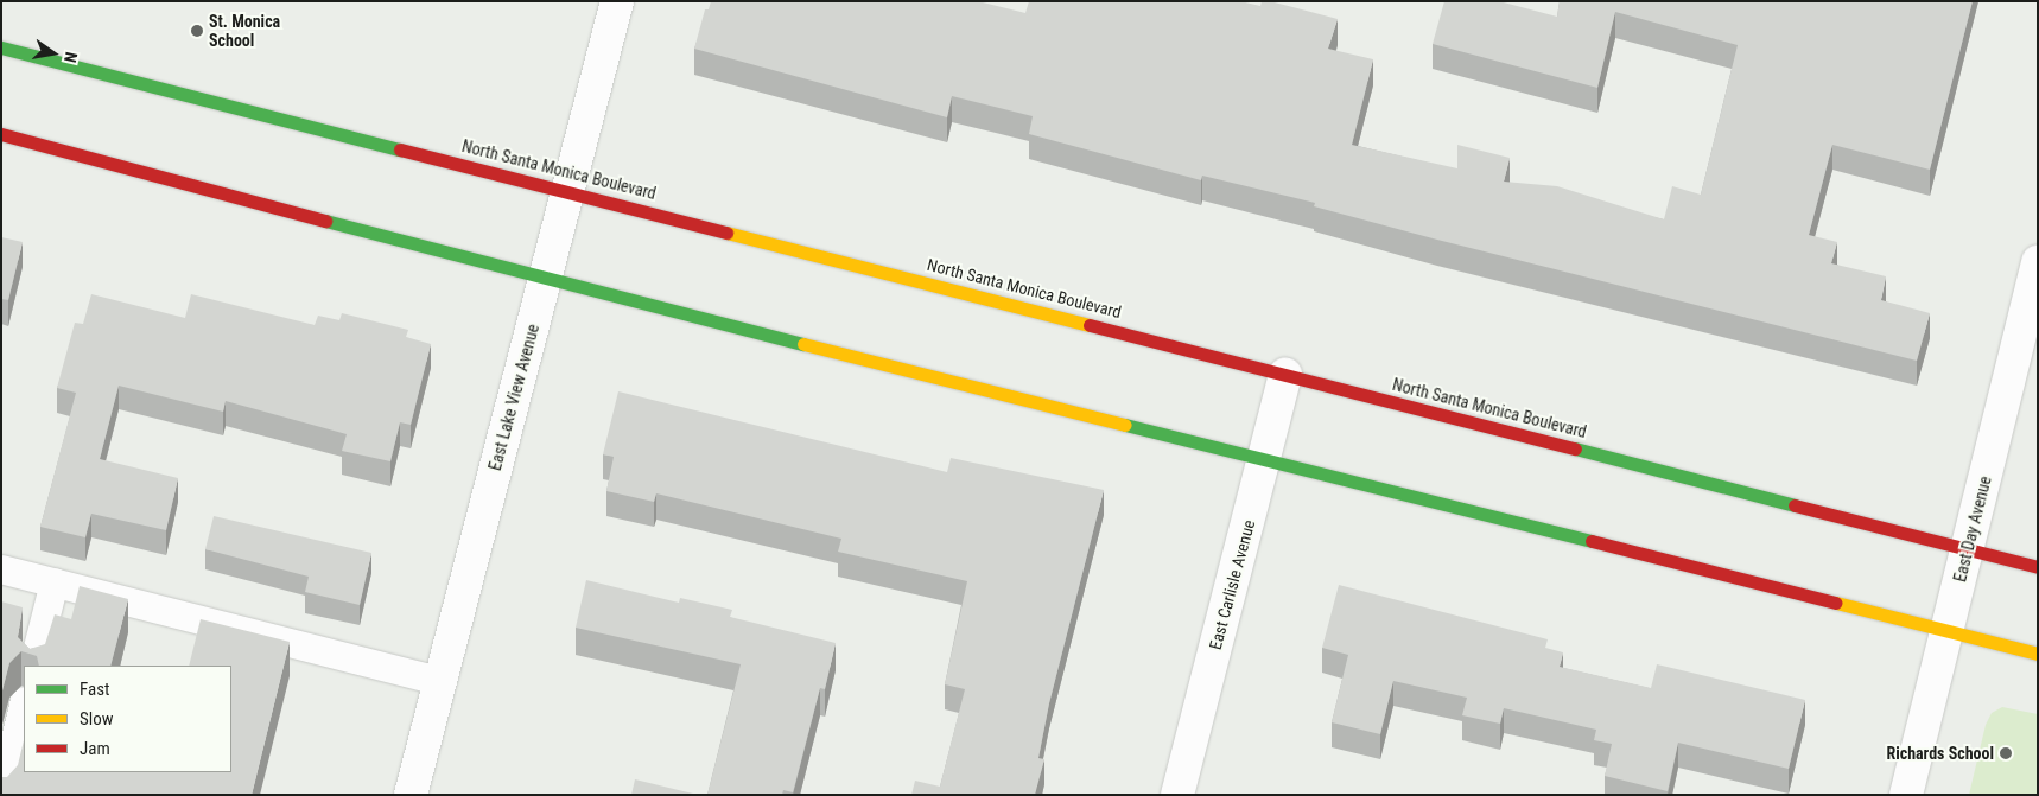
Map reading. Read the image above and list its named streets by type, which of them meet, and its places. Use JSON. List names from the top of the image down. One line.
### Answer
{"streets":{"street":["North Santa Monica Boulevard","East Lake View Avenue","East Day Avenue","East Carlisle Avenue"]},"crossings":[["North Santa Monica Boulevard","East Lake View Avenue"],["North Santa Monica Boulevard","East Day Avenue"],["North Santa Monica Boulevard","East Carlisle Avenue"]],"places":["St. Monica School","Richards School"],"legend":["Fast","Slow","Jam"],"north":"right"}
